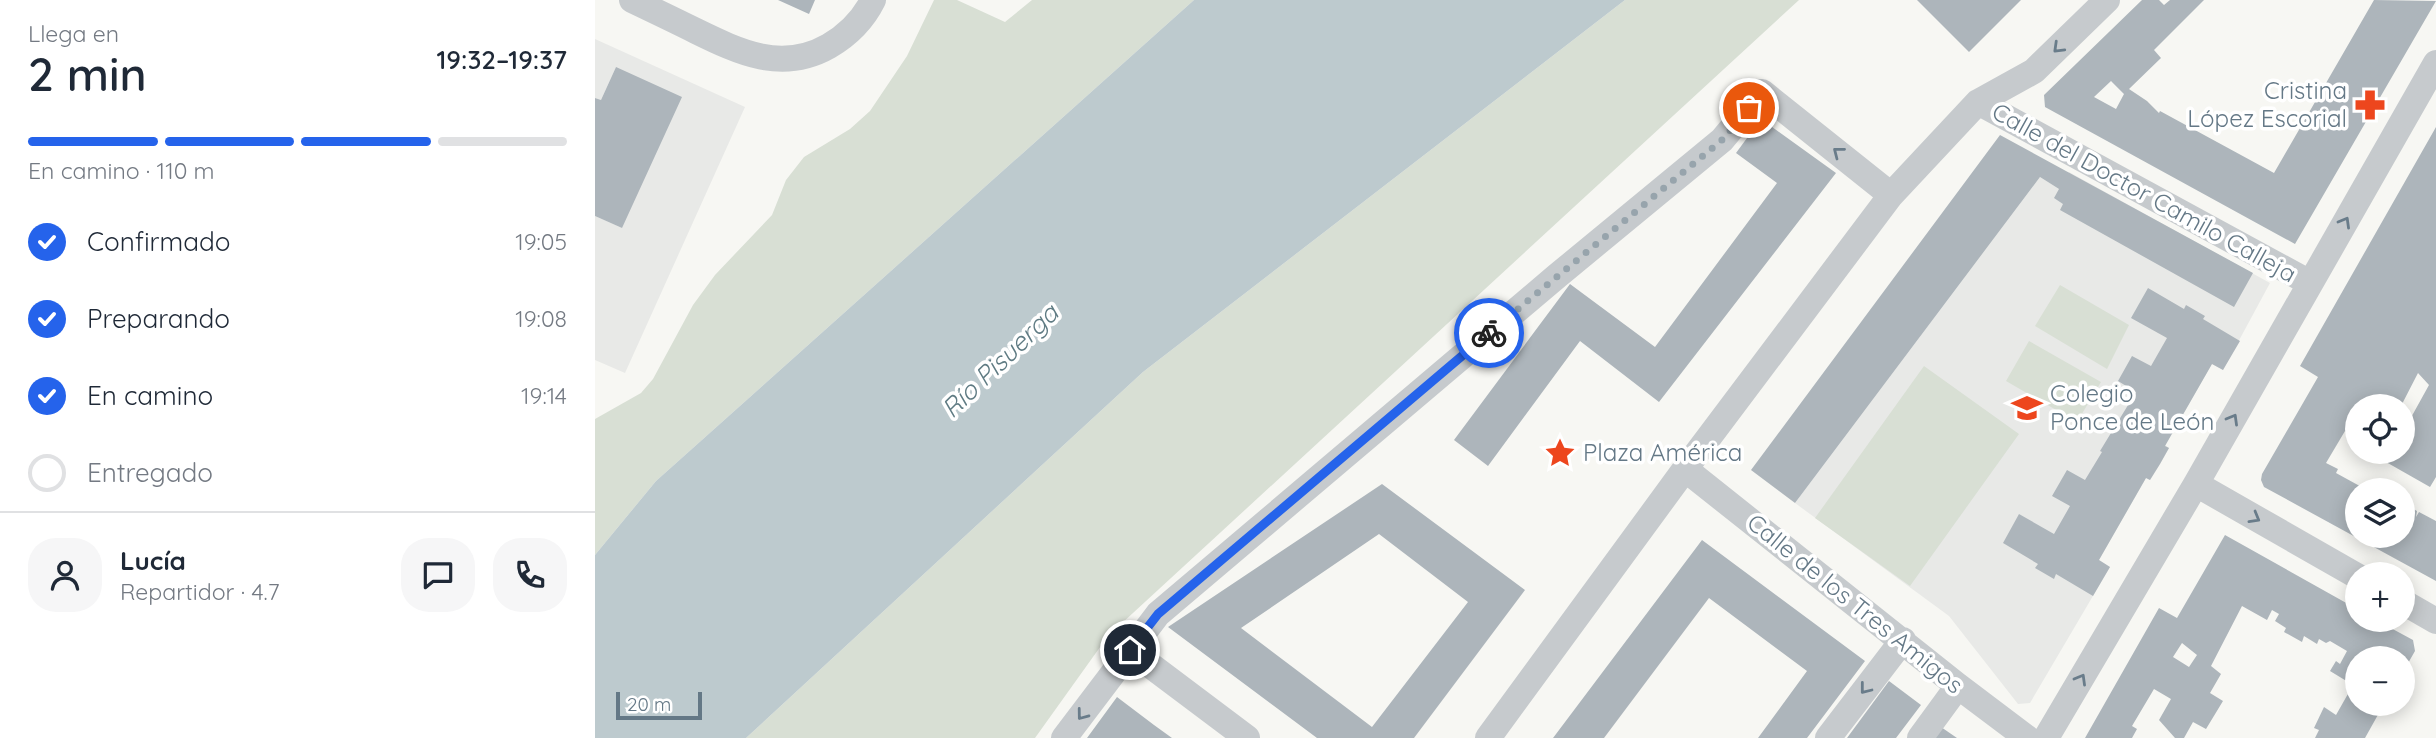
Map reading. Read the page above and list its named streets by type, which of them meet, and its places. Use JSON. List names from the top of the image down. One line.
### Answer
{"streets":{"street":["Calle del Doctor Camilo Calleja","Calle de los Tres Amigos"]},"water":["Río Pisuerga"],"places":{"pharmacy":["Cristina López Escorial"],"school or university":["Colegio Ponce de León"],"place":["Plaza América"]},"scale_bar":"20 m","page":{"heading":["2 min","Llega en","19:32–19:37"],"panel":["Lucía","Repartidor · 4.7"],"bar":"En camino · 110 m","list":[["Confirmado","19:05"],["Preparando","19:08"],["En camino","19:14"],"Entregado"],"map_buttons":["+","−"],"scale":"20 m"}}
